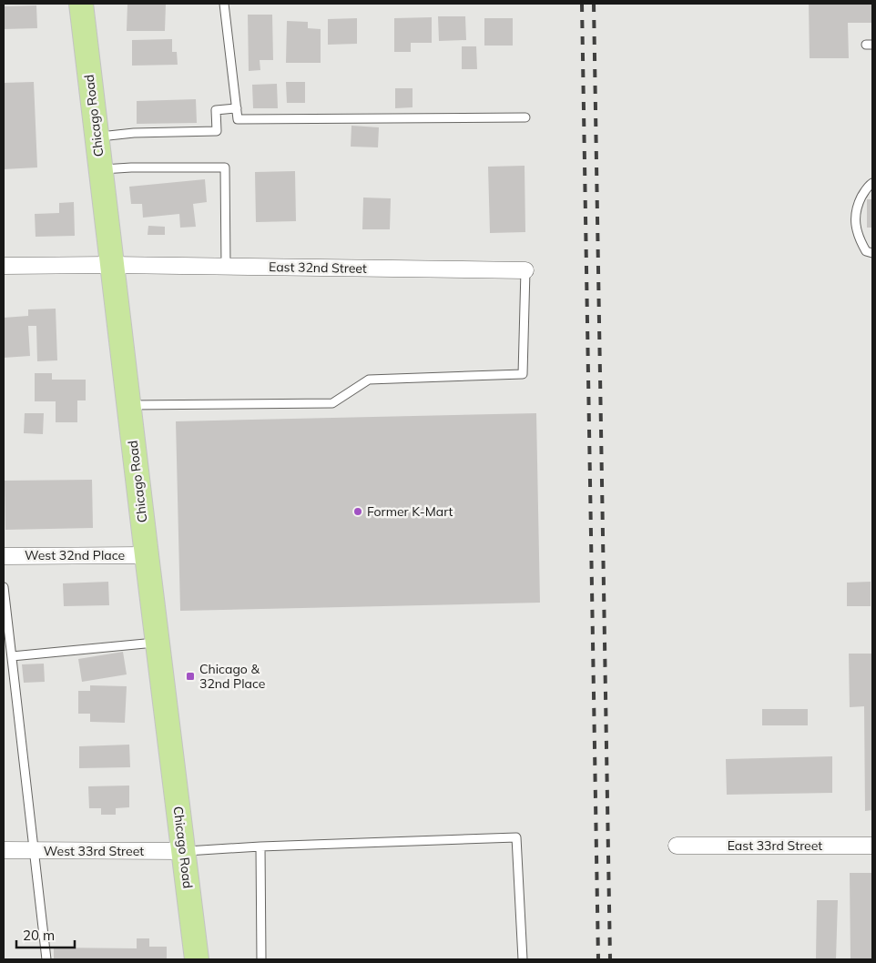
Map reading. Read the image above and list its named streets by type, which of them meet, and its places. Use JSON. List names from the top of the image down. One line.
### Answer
{"streets":{"main road":["Chicago Road"],"street":["East 32nd Street","West 32nd Place","East 33rd Street","West 33rd Street"]},"crossings":[["Chicago Road","East 32nd Street"],["Chicago Road","West 32nd Place"],["Chicago Road","West 33rd Street"]],"places":{"other":["Former K-Mart"],"transit":["Chicago & 32nd Place"]},"scale_bar":"20 m"}
